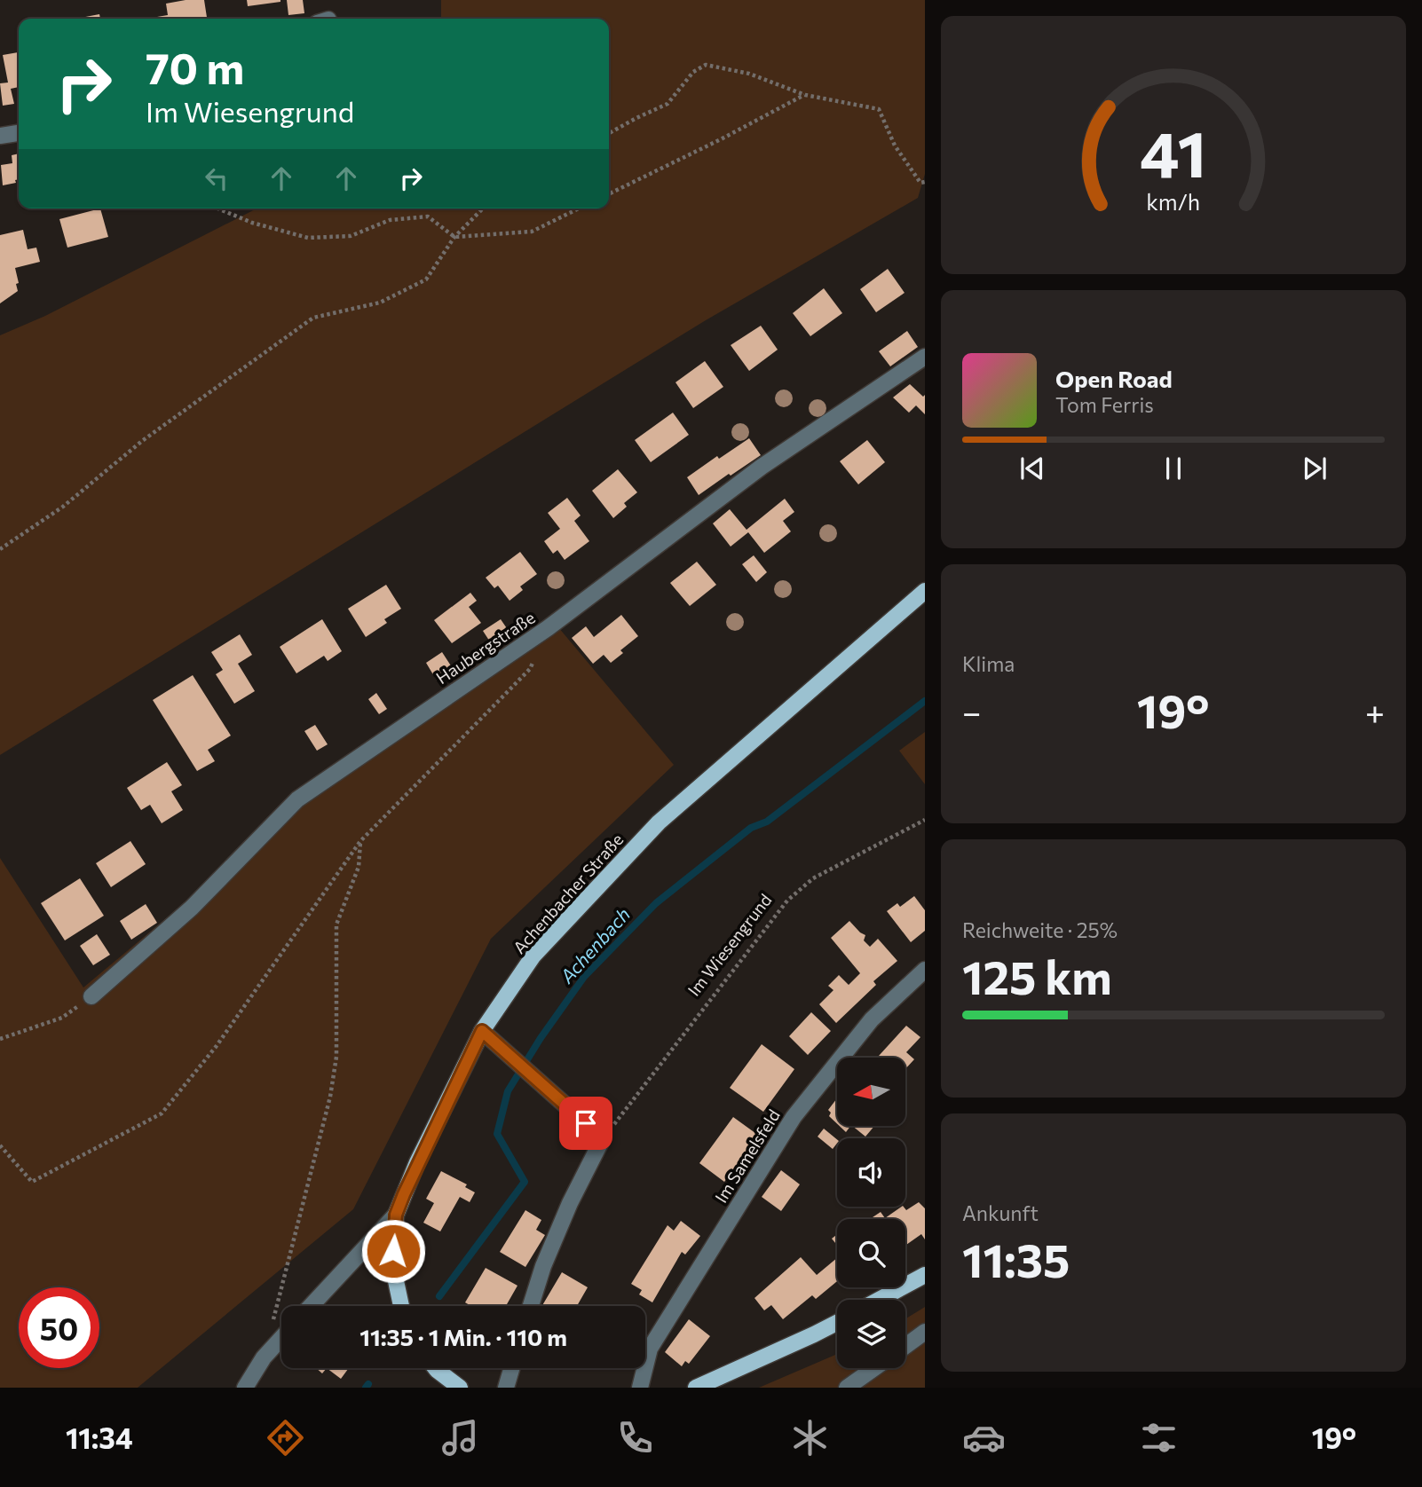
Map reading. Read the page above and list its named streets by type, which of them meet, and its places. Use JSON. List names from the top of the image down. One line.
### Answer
{"streets":{"main road":["Achenbacher Straße"],"street":["Haubergstraße","Im Samelsfeld"],"path":["Im Wiesengrund"]},"water":["Achenbach"],"north":"left","page":{"turn":["70 m","Im Wiesengrund"],"song":["Open Road","Tom Ferris"],"tile":["Klima",["Reichweite · 25%","125 km"],["Ankunft","11:35"]],"heat":["−","19°","+"],"limit":"50","trip":"11:35 · 1 Min. · 110 m","tabs":["11:34","19°"],"gauge":["41","km/h"]}}
